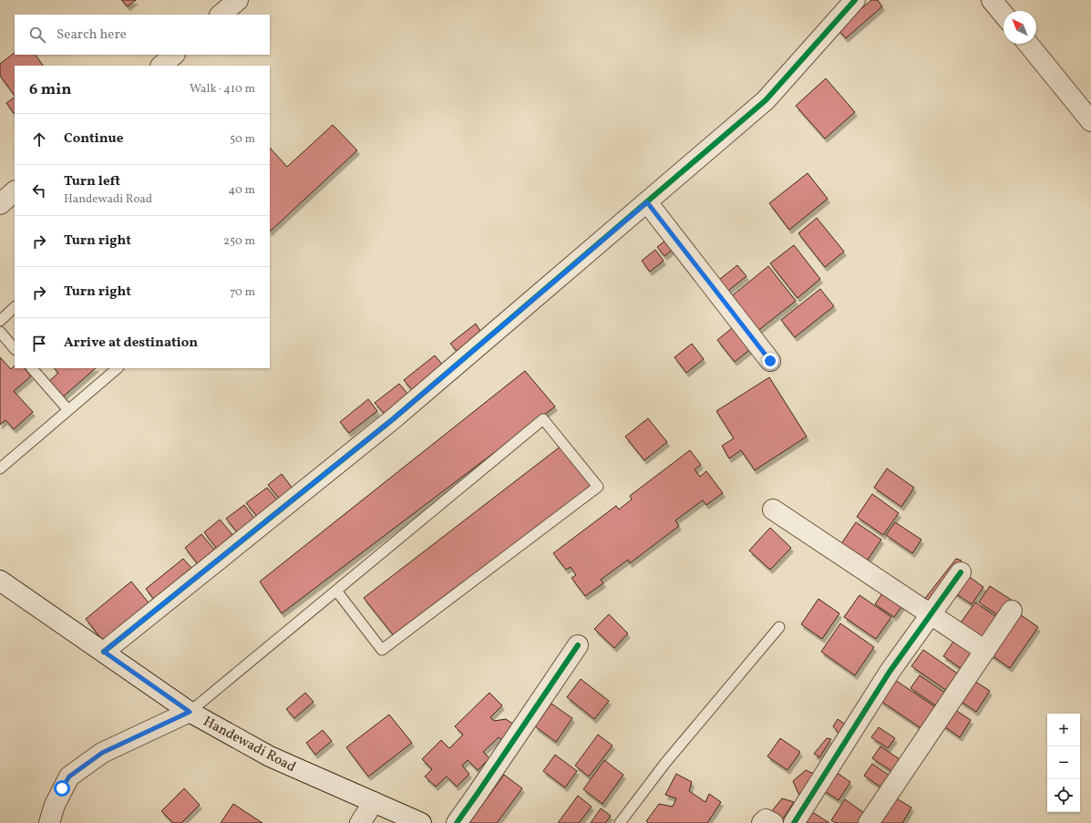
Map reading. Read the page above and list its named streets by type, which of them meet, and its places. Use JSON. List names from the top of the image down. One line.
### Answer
{"streets":{"street":["Handewadi Road"]},"north":"top left","page":{"search":"Search here","heading":["6 min","Walk · 410 m"],"list":[["Continue","50 m"],["Turn left","Handewadi Road","40 m"],["Turn right","250 m"],["Turn right","70 m"],"Arrive at destination"],"map_buttons":["+","−"]}}
